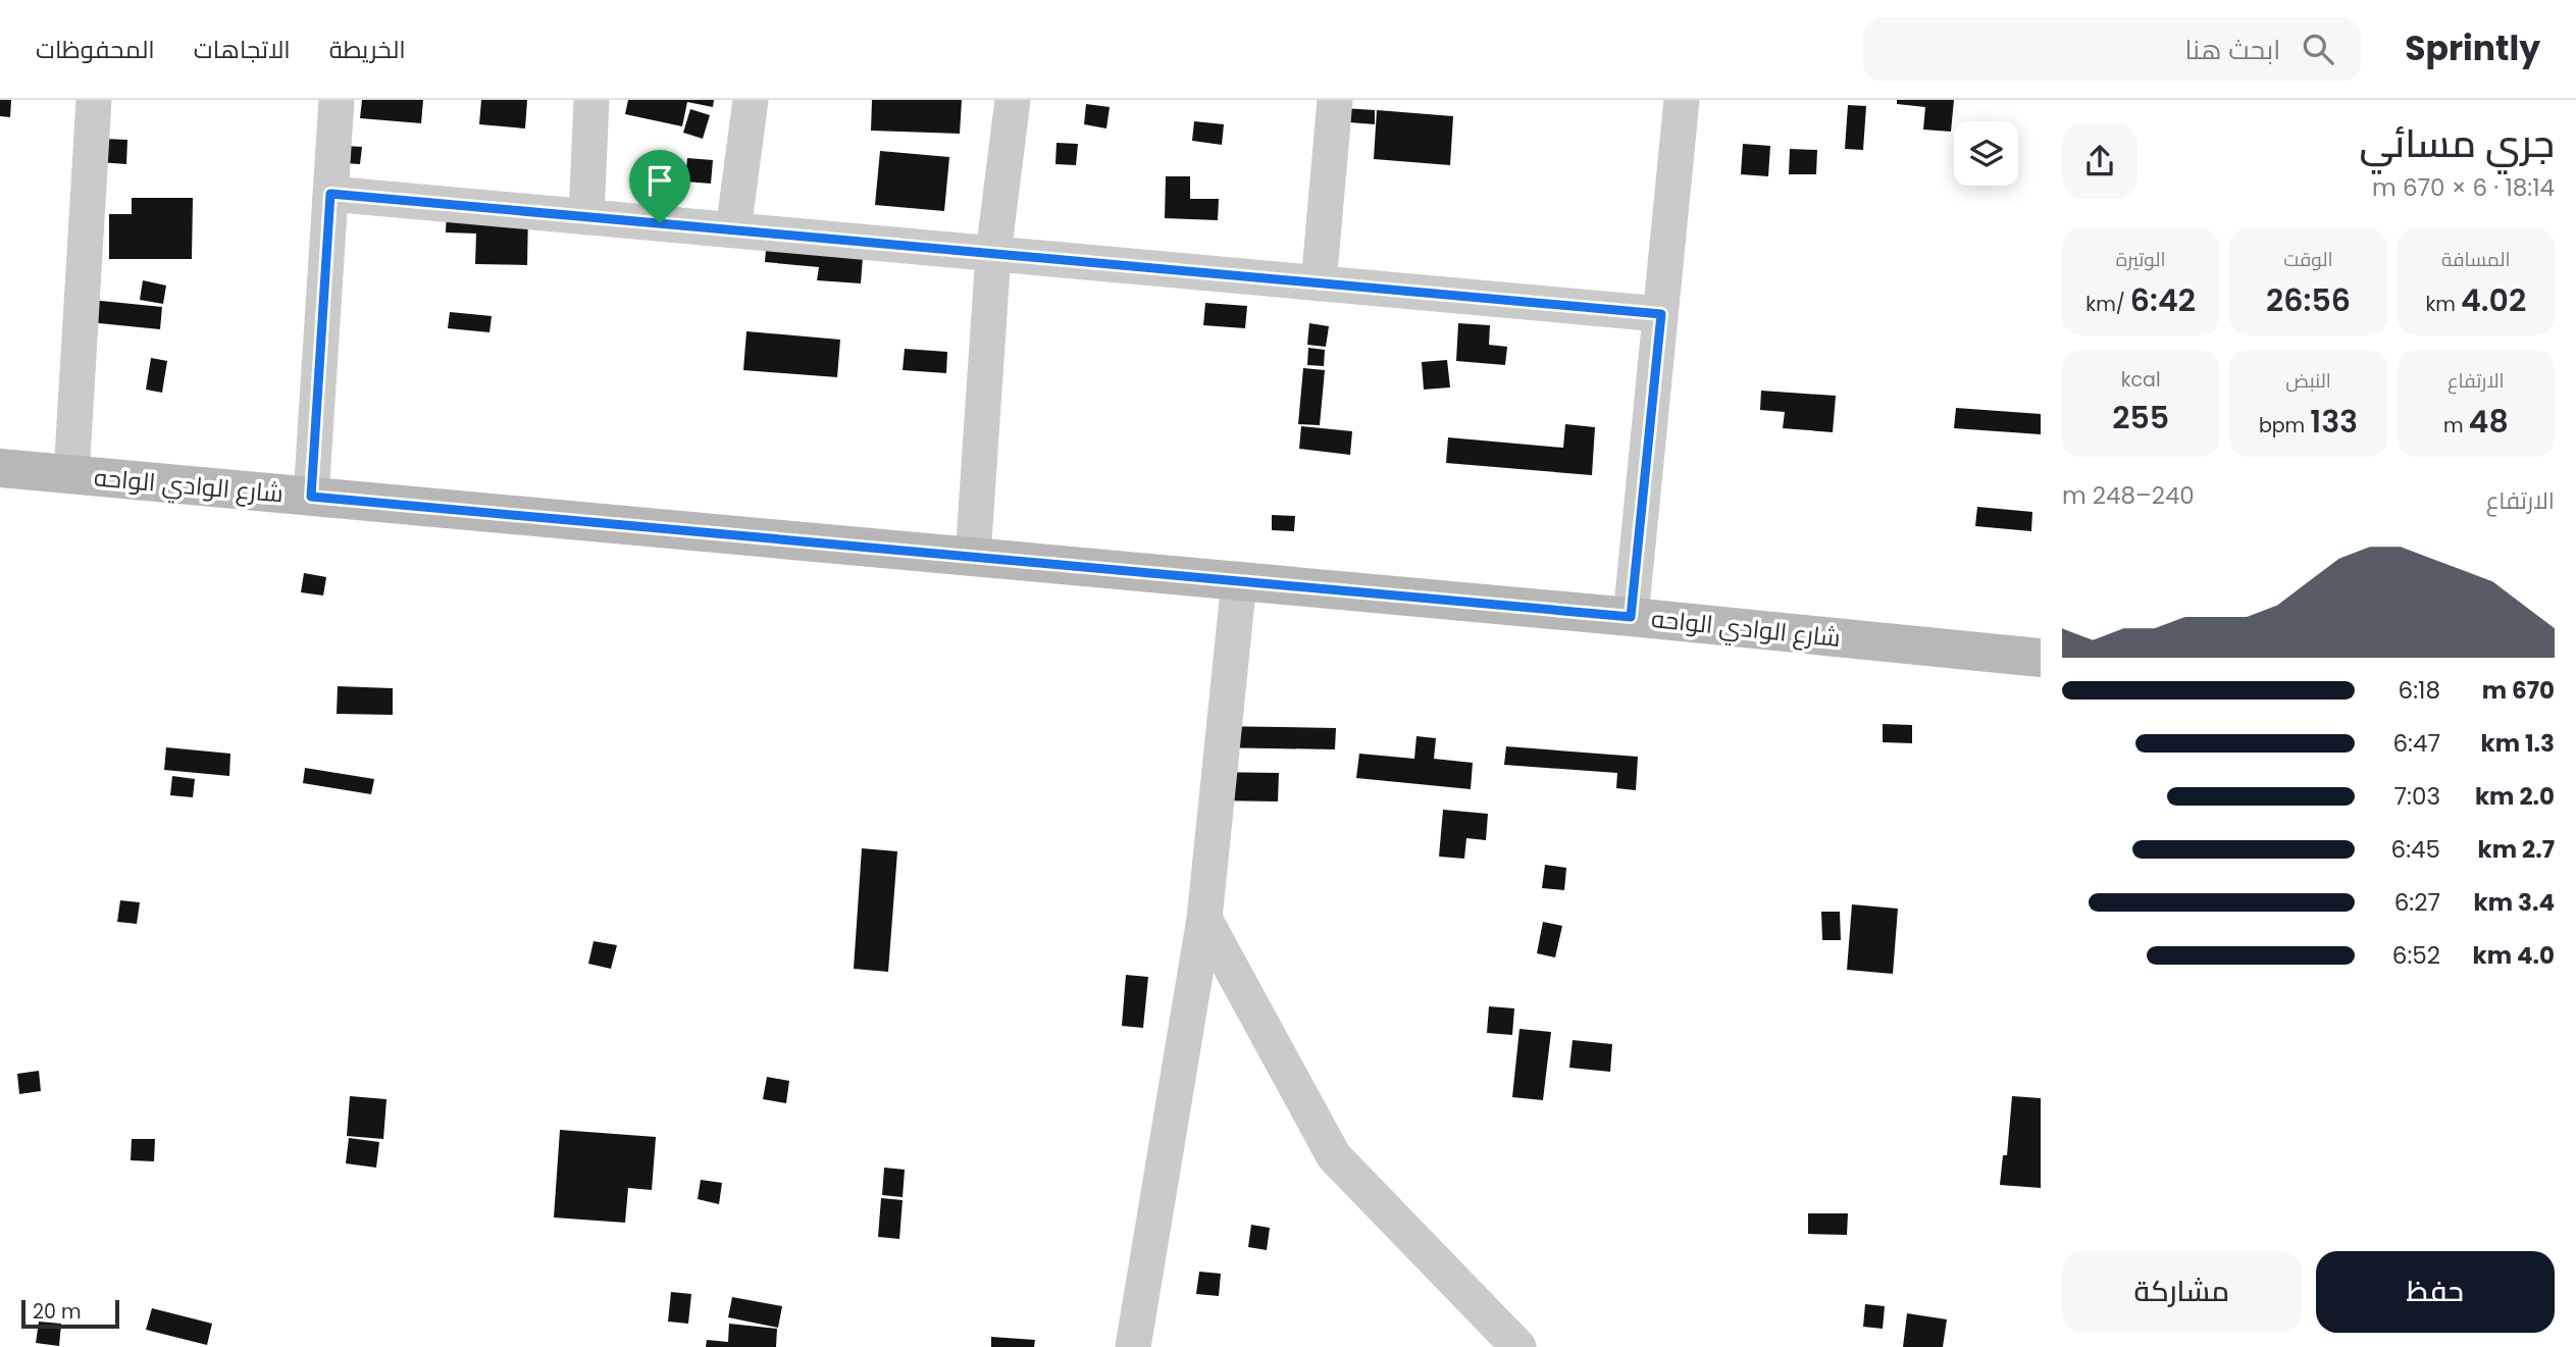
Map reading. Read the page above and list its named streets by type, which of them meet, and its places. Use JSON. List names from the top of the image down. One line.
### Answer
{"streets":{"main road":["شارع الوادي الواحه"]},"scale_bar":"20 m","page":{"header":"Sprintly","search":"ابحث هنا","nav":["الخريطة","الاتجاهات","المحفوظات"],"heading":["جري مسائي","18:14 · 6 × 670 m"],"stats":[["المسافة","4.02 km"],["الوقت","26:56"],["الوتيرة","6:42 /km"],["الارتفاع","48 m"],["النبض","133 bpm"],["kcal","255"]],"chart":["الارتفاع","240–248 m"],"list":[{"name":"670 m","note":"6:18"},{"name":"1.3 km","note":"6:47"},{"name":"2.0 km","note":"7:03"},{"name":"2.7 km","note":"6:45"},{"name":"3.4 km","note":"6:27"},{"name":"4.0 km","note":"6:52"}],"buttons":["حفظ","مشاركة"],"scale":"20 m"}}
